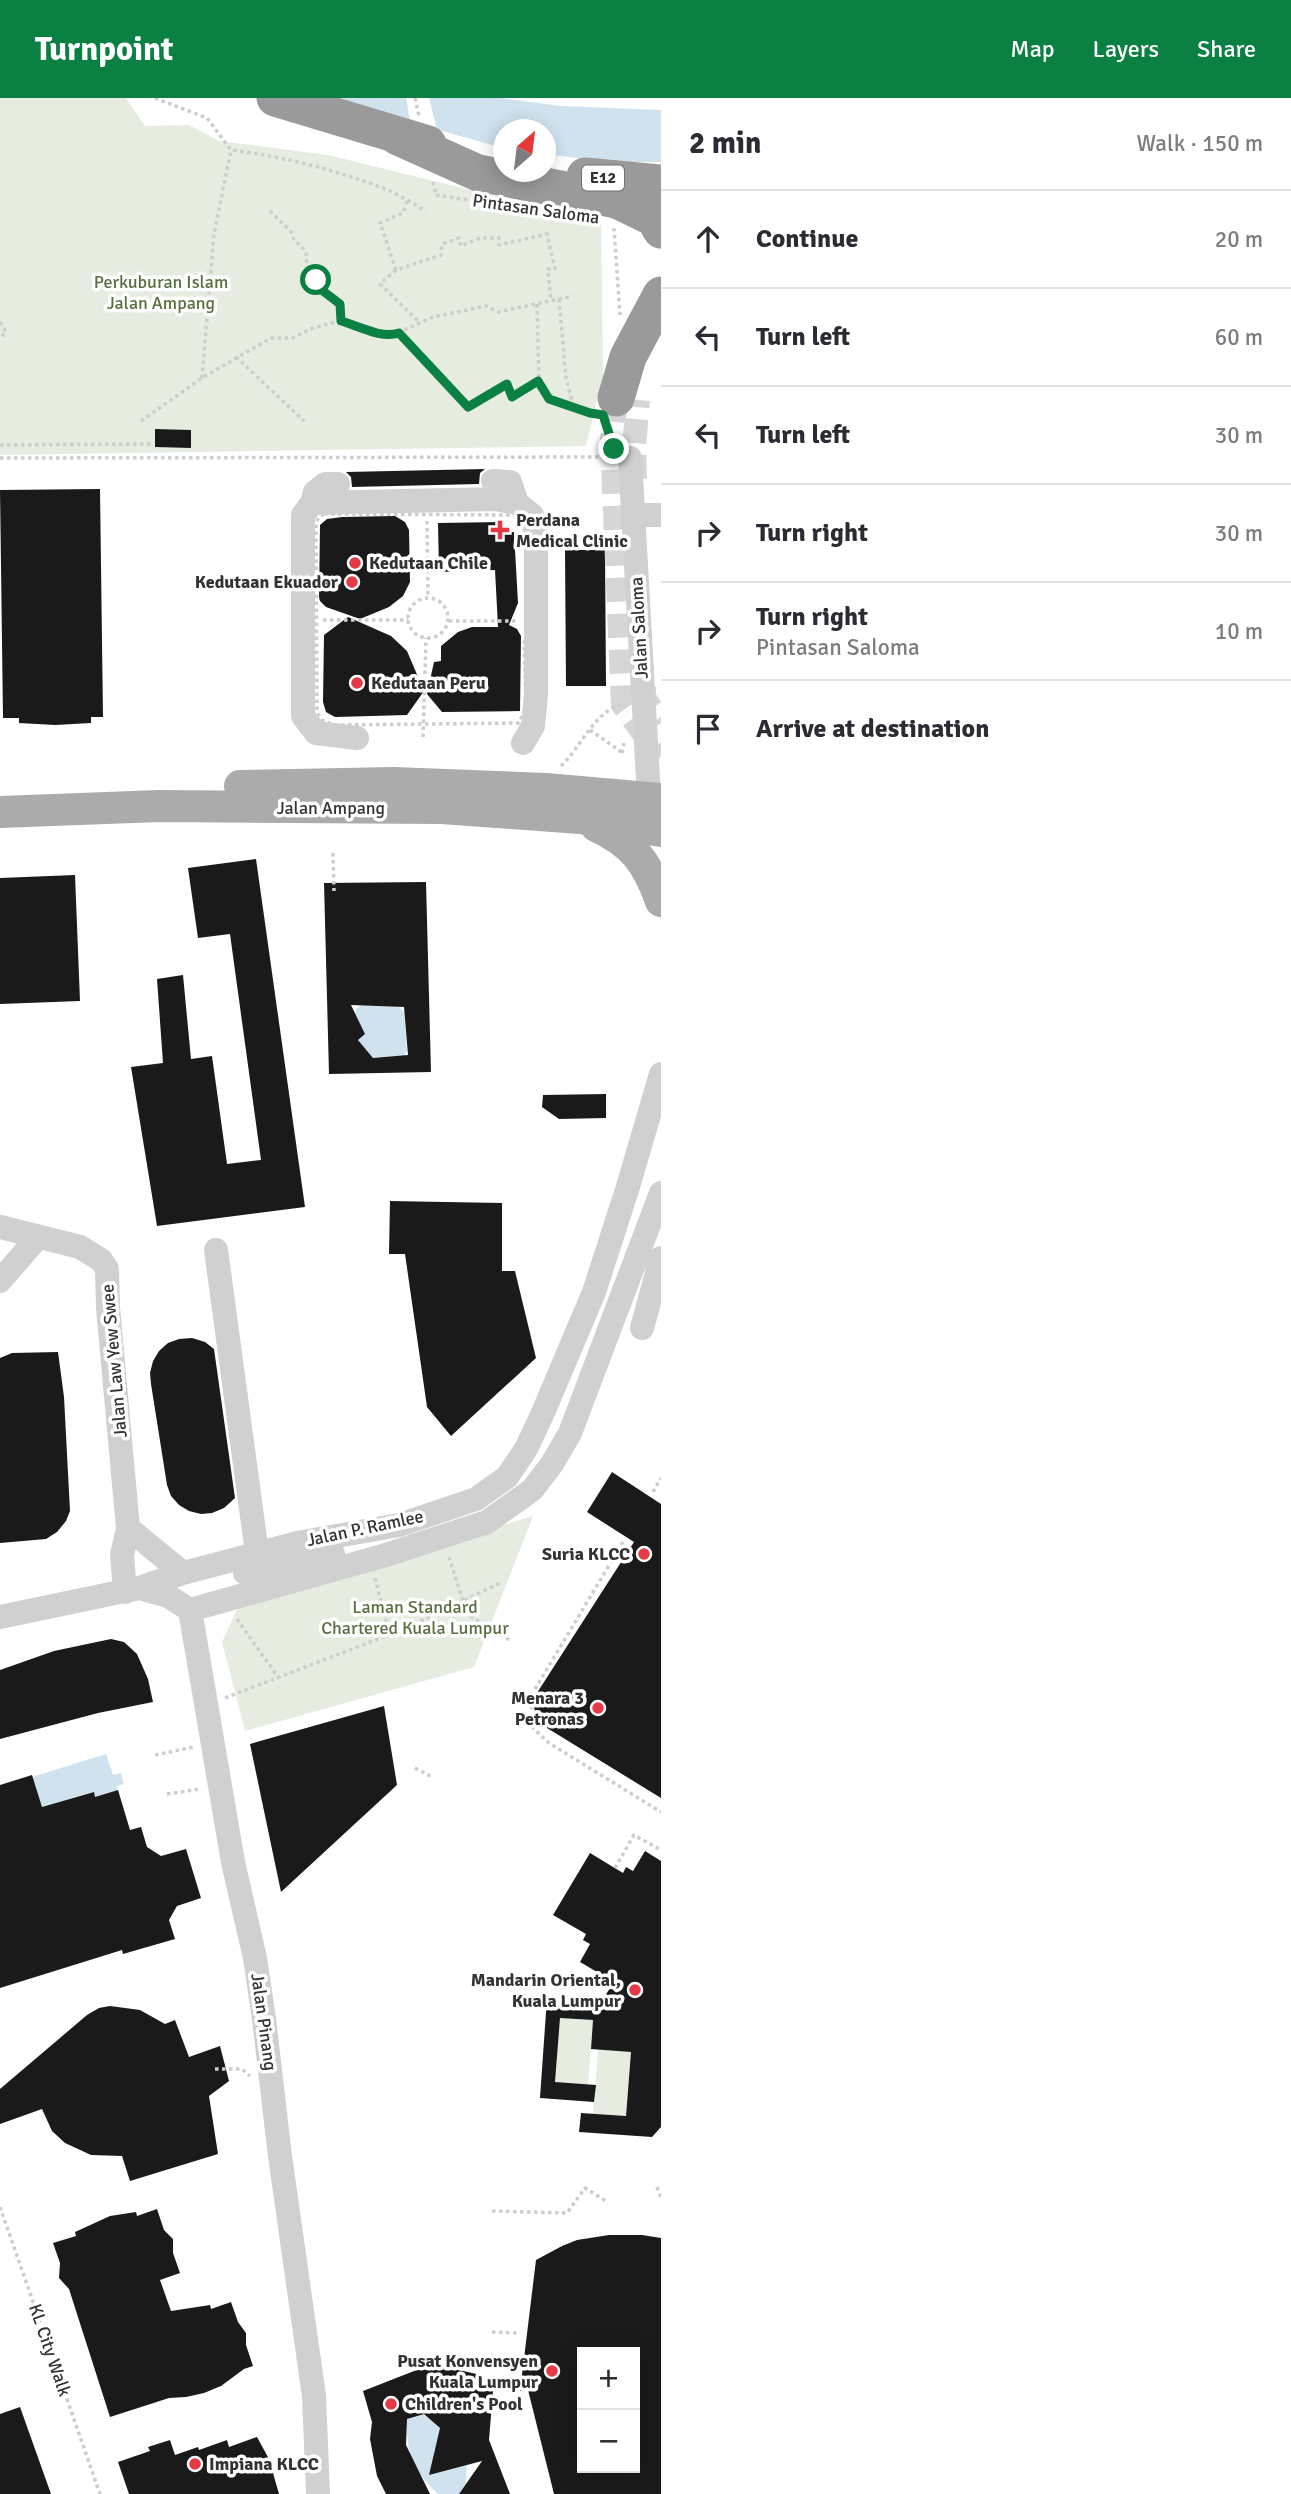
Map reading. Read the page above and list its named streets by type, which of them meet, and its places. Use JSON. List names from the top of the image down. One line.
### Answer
{"streets":{"highway":["E12"],"main road":["Jalan Ampang"],"street":["Jalan Saloma","Jalan Law Yew Swee","Jalan P. Ramlee","Jalan Pinang"],"path":["Pintasan Saloma","KL City Walk"]},"crossings":[["Jalan Saloma","Jalan Ampang"],["Jalan Law Yew Swee","Jalan P. Ramlee"],["Jalan P. Ramlee","Jalan Pinang"]],"parks":["Perkuburan Islam Jalan Ampang","Laman Standard Chartered Kuala Lumpur"],"places":{"health":["Perdana Medical Clinic"],"other":["Kedutaan Chile","Kedutaan Ekuador","Kedutaan Peru","Suria KLCC","Menara 3 Petronas","Mandarin Oriental, Kuala Lumpur","Pusat Konvensyen Kuala Lumpur","Children's Pool","Impiana KLCC"]},"north":"top right","page":{"header":"Turnpoint","nav":["Map","Layers","Share"],"heading":["2 min","Walk · 150 m"],"list":[["Continue","20 m"],["Turn left","60 m"],["Turn left","30 m"],["Turn right","30 m"],["Turn right","Pintasan Saloma","10 m"],"Arrive at destination"],"map_buttons":["+","−"]}}
